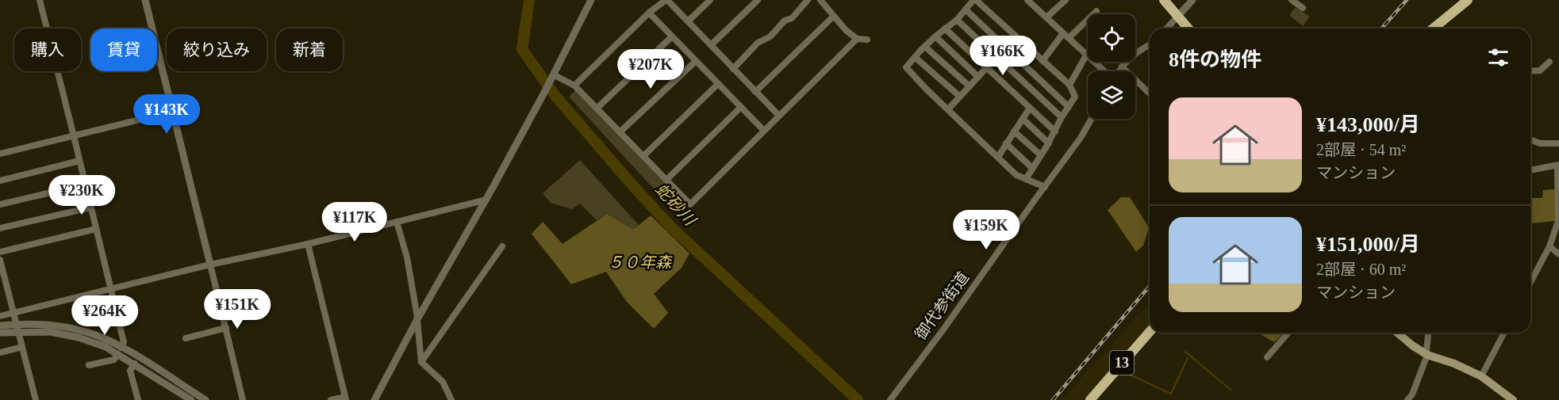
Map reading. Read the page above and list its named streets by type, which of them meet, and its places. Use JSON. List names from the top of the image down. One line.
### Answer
{"streets":{"main road":["13"],"street":["御代参街道"]},"water":["蛇砂川"],"parks":["５０年森"],"page":{"chip":["購入","賃貸","絞り込み","新着"],"heading":"8件の物件","price":["¥166K","¥207K","¥143K","¥230K","¥117K","¥159K","¥151K","¥264K"],"list":[{"name":"¥143,000/月","note":"2部屋 · 54 m² · マンション"},{"name":"¥151,000/月","note":"2部屋 · 60 m² · マンション"}]}}
